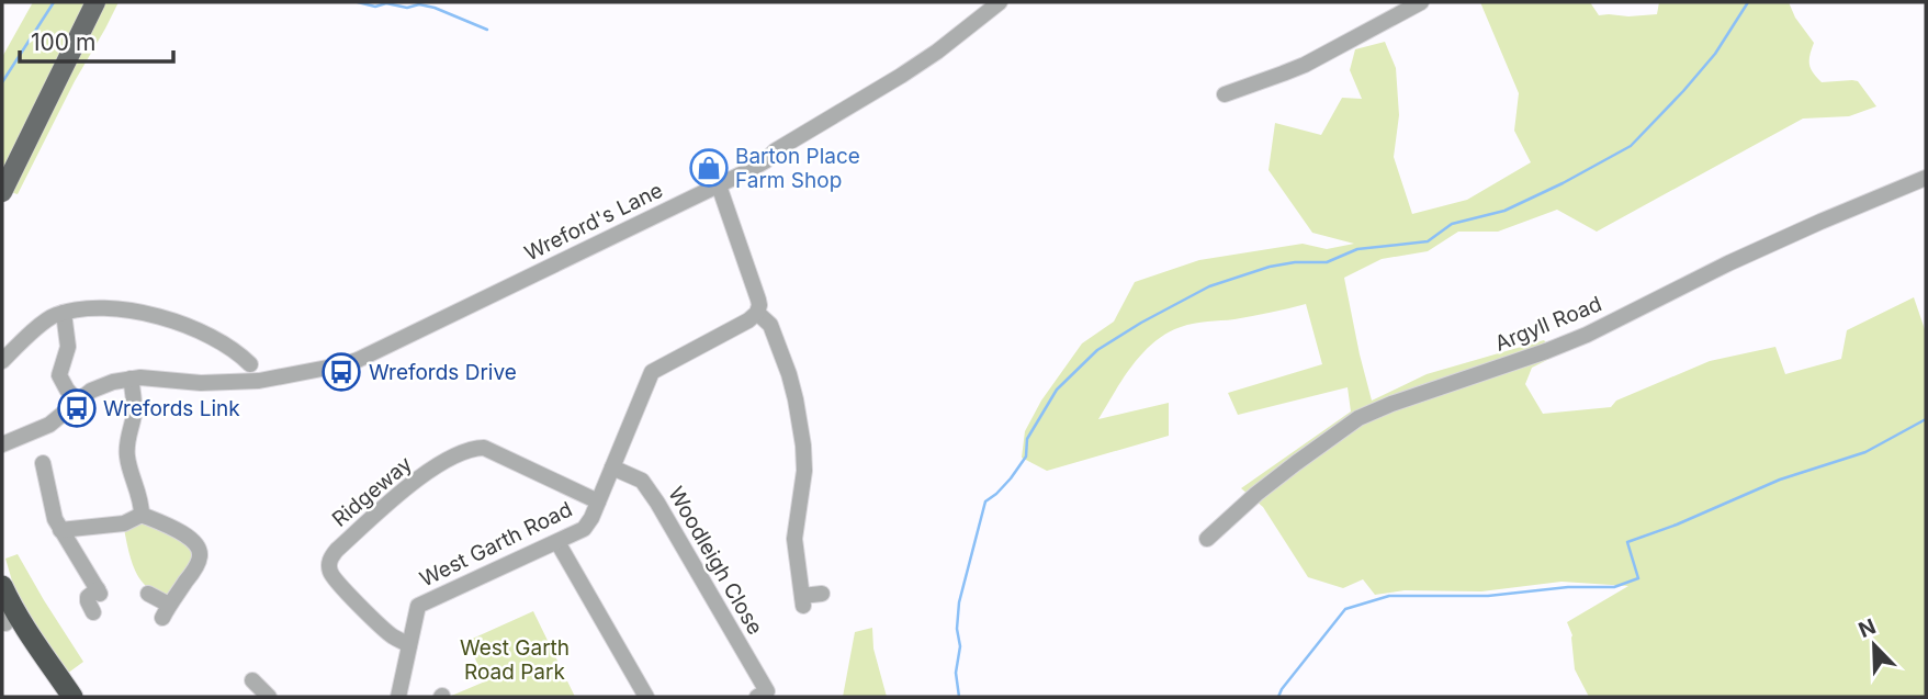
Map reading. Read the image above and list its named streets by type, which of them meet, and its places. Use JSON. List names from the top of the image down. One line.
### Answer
{"streets":{"street":["Wreford's Lane","Argyll Road","Ridgeway","West Garth Road","Woodleigh Close"]},"crossings":[["Ridgeway","West Garth Road"],["West Garth Road","Woodleigh Close"]],"parks":["West Garth Road Park"],"places":{"shop":["Barton Place Farm Shop"],"bus stop":["Wrefords Drive","Wrefords Link"]},"scale_bar":"100 m","north":"top left"}
